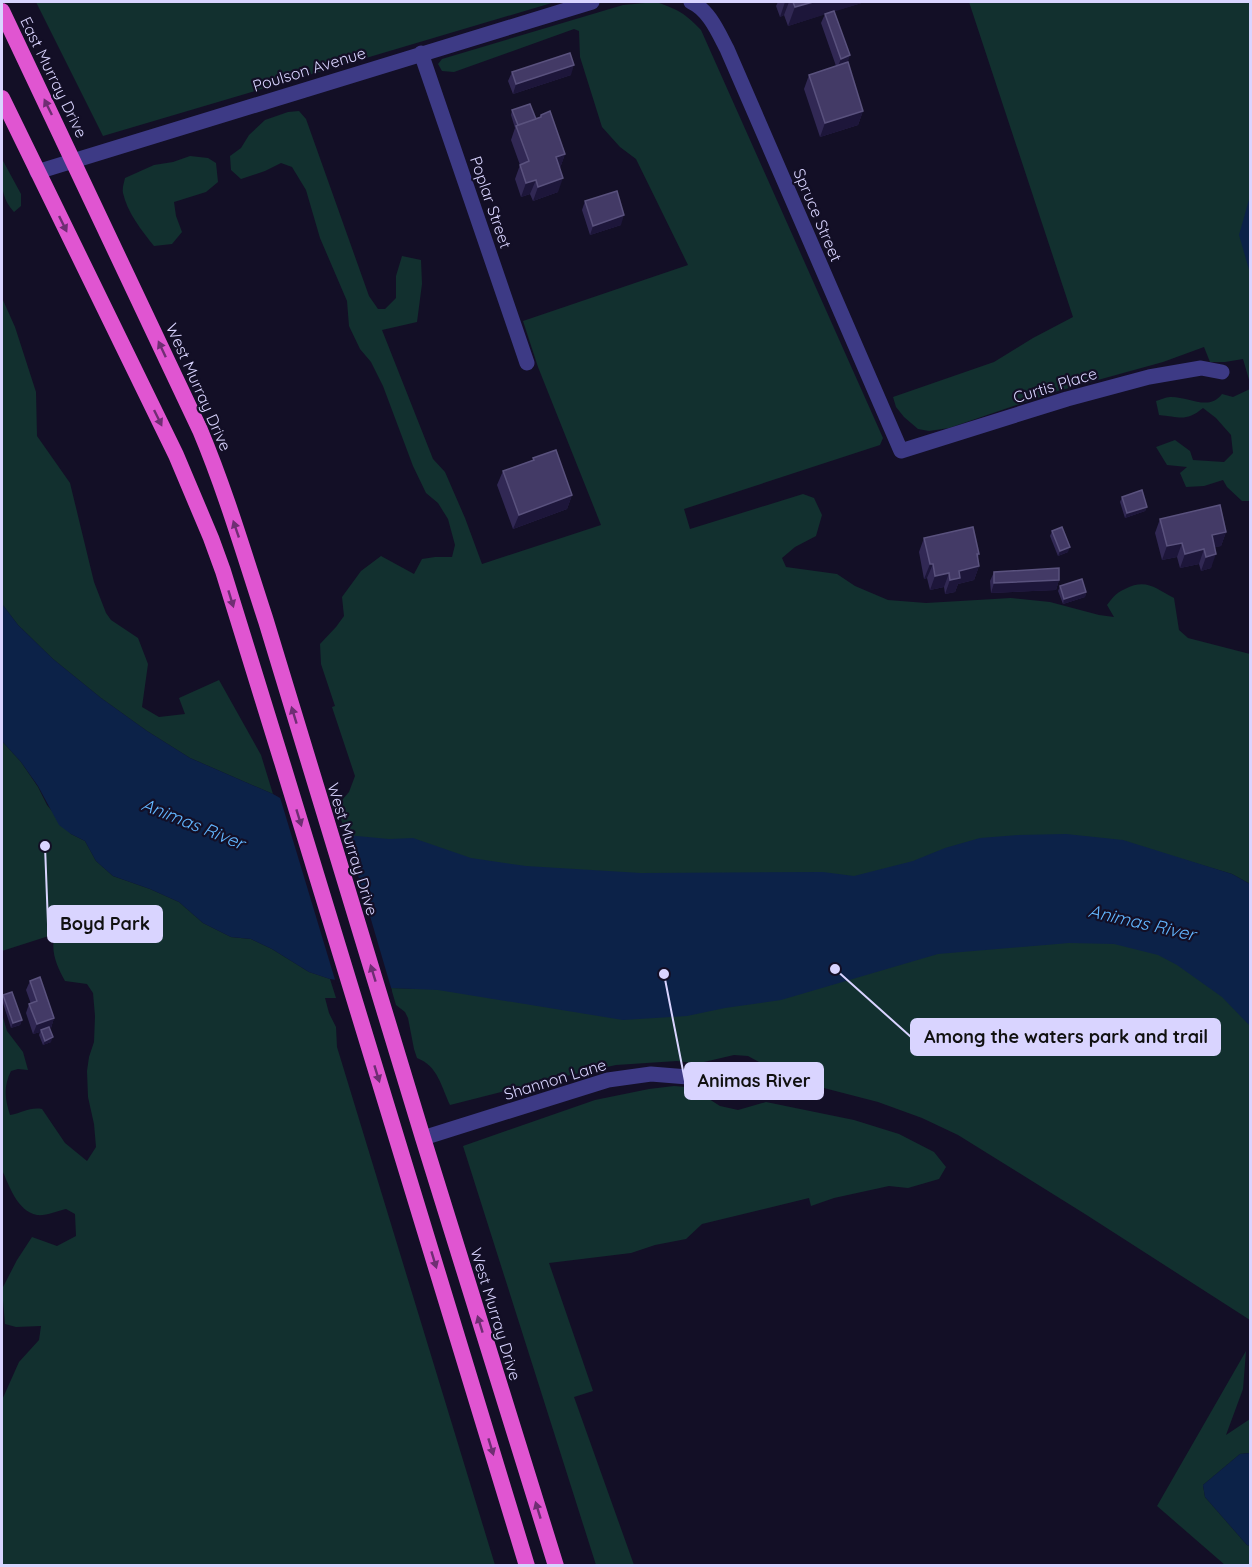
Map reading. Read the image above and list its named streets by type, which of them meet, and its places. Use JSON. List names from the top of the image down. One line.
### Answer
{"streets":{"highway":["East Murray Drive","West Murray Drive"],"street":["Poulson Avenue","Poplar Street","Spruce Street","Curtis Place","Shannon Lane"]},"crossings":[["Poulson Avenue","East Murray Drive"],["Poulson Avenue","Poplar Street"],["Poulson Avenue","West Murray Drive"],["East Murray Drive","West Murray Drive"],["Spruce Street","Curtis Place"],["West Murray Drive","Shannon Lane"]],"water":["Animas River"],"places":["Boyd Park","Among the waters park and trail","Animas River"]}
